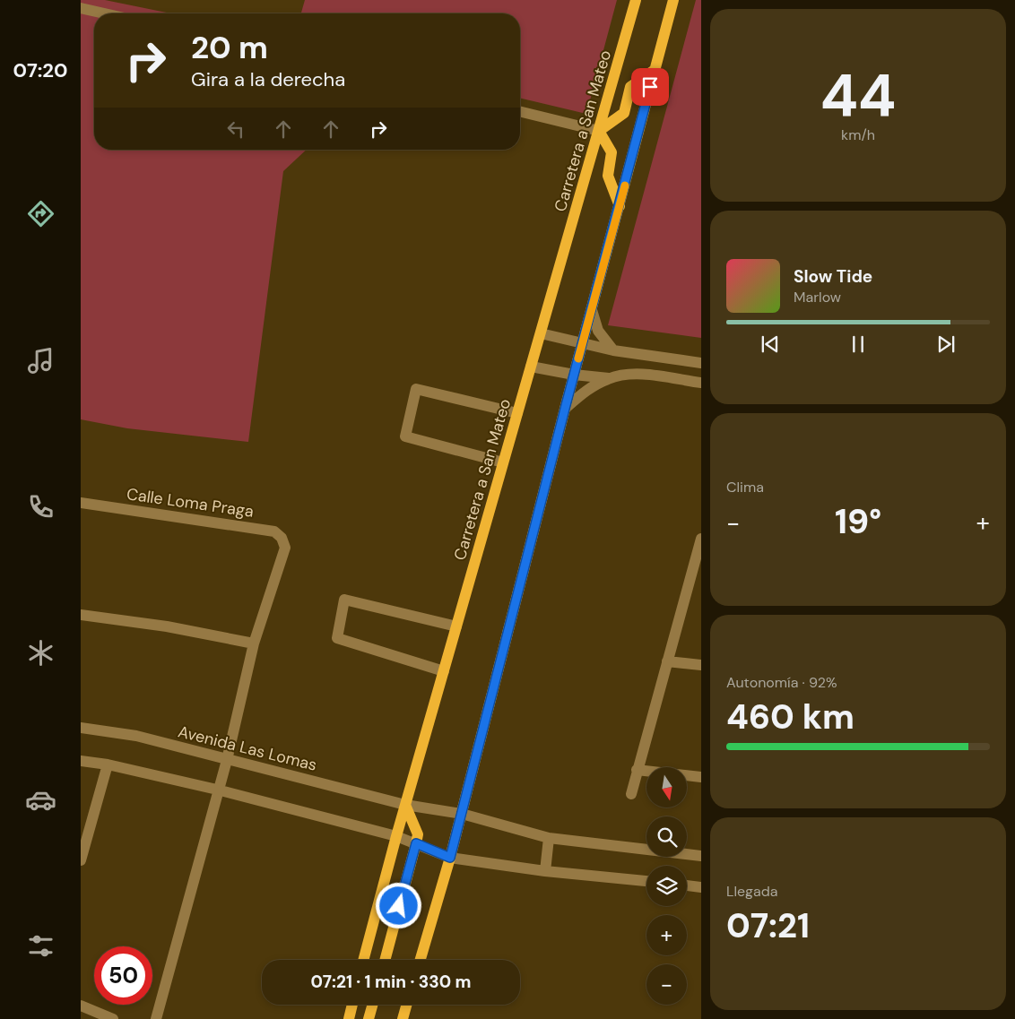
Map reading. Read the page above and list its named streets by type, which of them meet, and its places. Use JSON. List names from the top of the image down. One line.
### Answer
{"streets":{"main road":["Carretera a San Mateo"],"street":["Calle Loma Praga","Avenida Las Lomas"]},"crossings":[["Carretera a San Mateo","Avenida Las Lomas"]],"north":"bottom","page":{"tabs":"07:20","tile":[["44","km/h"],"Clima",["Autonomía · 92%","460 km"],["Llegada","07:21"]],"turn":["20 m","Gira a la derecha"],"song":["Slow Tide","Marlow"],"heat":["−","19°","+"],"map_buttons":["+","−"],"limit":"50","trip":"07:21 · 1 min · 330 m"}}
